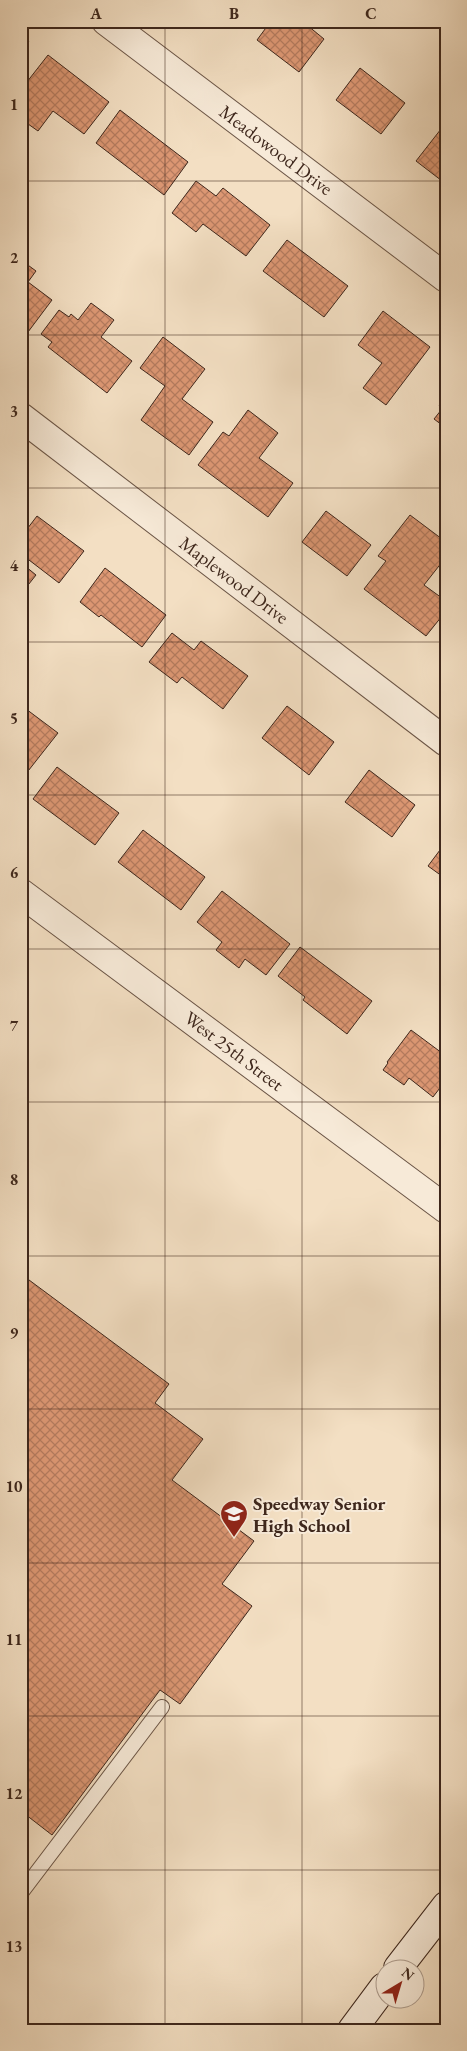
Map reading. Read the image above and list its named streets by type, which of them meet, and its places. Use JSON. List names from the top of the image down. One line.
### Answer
{"streets":{"street":["Meadowood Drive","Maplewood Drive","West 25th Street"]},"places":{"school or university":["Speedway Senior High School"]},"north":"top right","grid":{"columns":["A","B","C"],"rows":["1","2","3","4","5","6","7","8","9","10","11","12","13"]}}
